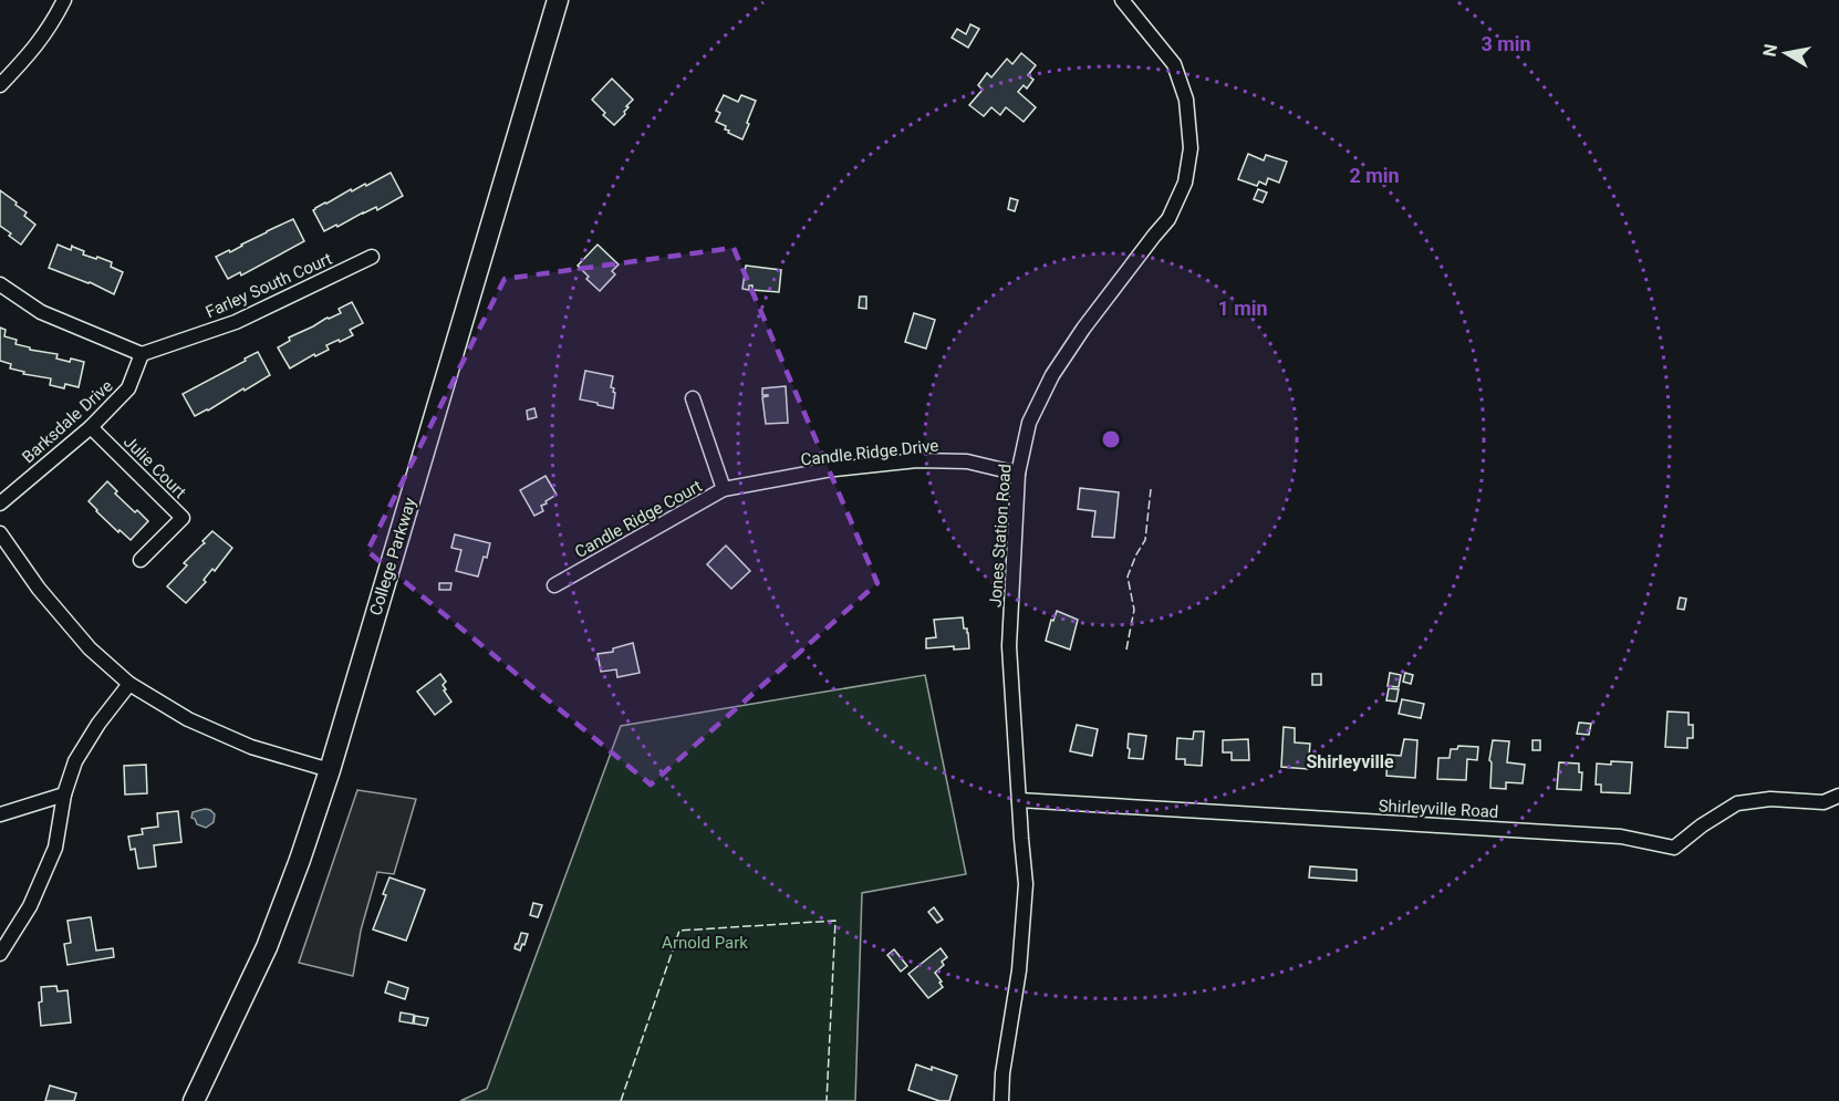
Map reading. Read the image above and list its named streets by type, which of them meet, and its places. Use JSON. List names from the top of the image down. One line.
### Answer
{"streets":{"main road":["College Parkway"],"street":["Farley South Court","Barksdale Drive","Candle Ridge Drive","Julie Court","Candle Ridge Court","Jones Station Road","Shirleyville Road"]},"crossings":[["Farley South Court","Barksdale Drive"],["Barksdale Drive","Julie Court"],["Candle Ridge Drive","Candle Ridge Court"],["Candle Ridge Drive","Jones Station Road"],["Jones Station Road","Shirleyville Road"]],"districts":["Shirleyville"],"parks":["Arnold Park"],"north":"left","rings":["3 min","2 min","1 min"]}
